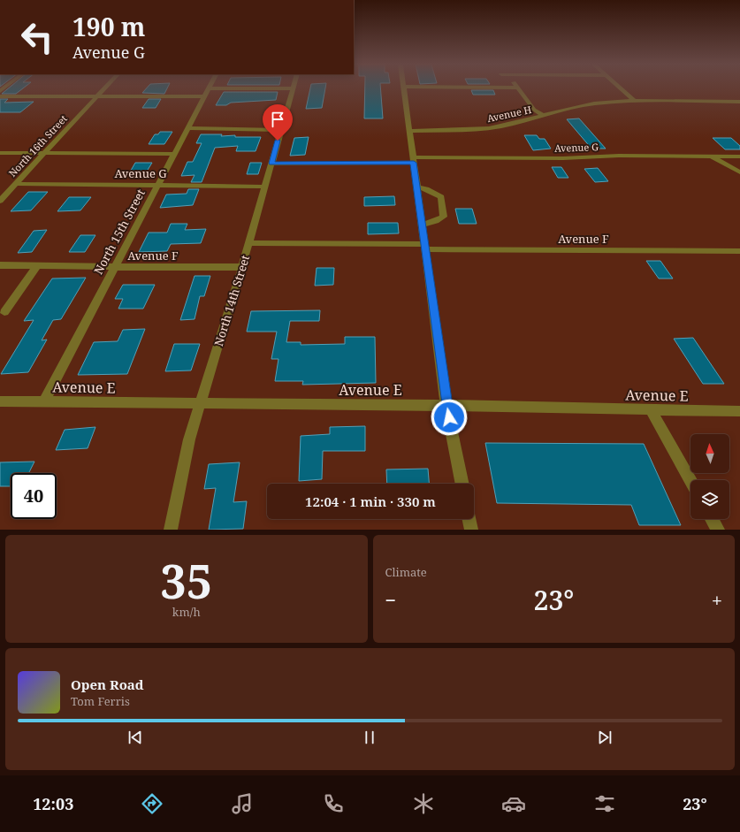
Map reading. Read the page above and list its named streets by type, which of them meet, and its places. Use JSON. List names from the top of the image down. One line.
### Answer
{"streets":{"street":["Avenue H","North 16th Street","Avenue G","North 15th Street","Avenue F","North 14th Street","Avenue E"]},"crossings":[["North 16th Street","Avenue G"],["Avenue G","North 15th Street"],["Avenue G","North 14th Street"],["North 15th Street","Avenue F"],["North 15th Street","Avenue E"],["Avenue F","North 14th Street"],["North 14th Street","Avenue E"]],"north":"top","page":{"turn":["190 m","Avenue G"],"limit":"40","trip":"12:04 · 1 min · 330 m","tile":[["35","km/h"],"Climate"],"heat":["−","23°","+"],"song":["Open Road","Tom Ferris"],"tabs":["12:03","23°"]}}
